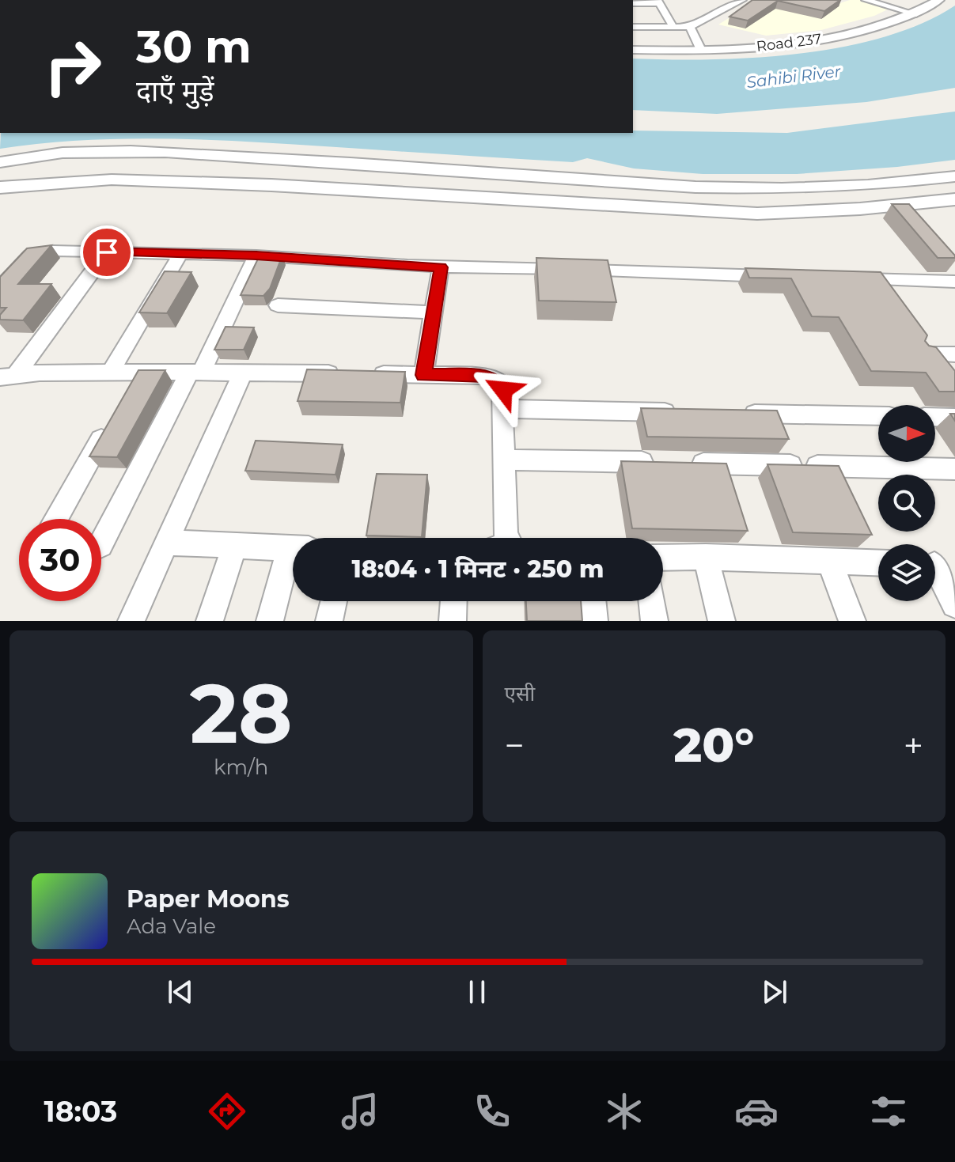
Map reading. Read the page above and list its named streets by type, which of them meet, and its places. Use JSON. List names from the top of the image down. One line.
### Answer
{"streets":{"street":["Road 237"]},"water":["Sahibi River"],"north":"right","page":{"turn":["30 m","दाएँ मुड़ें"],"limit":"30","trip":"18:04 · 1 मिनट · 250 m","tile":[["28","km/h"],"एसी"],"heat":["−","20°","+"],"song":["Paper Moons","Ada Vale"],"tabs":"18:03"}}
